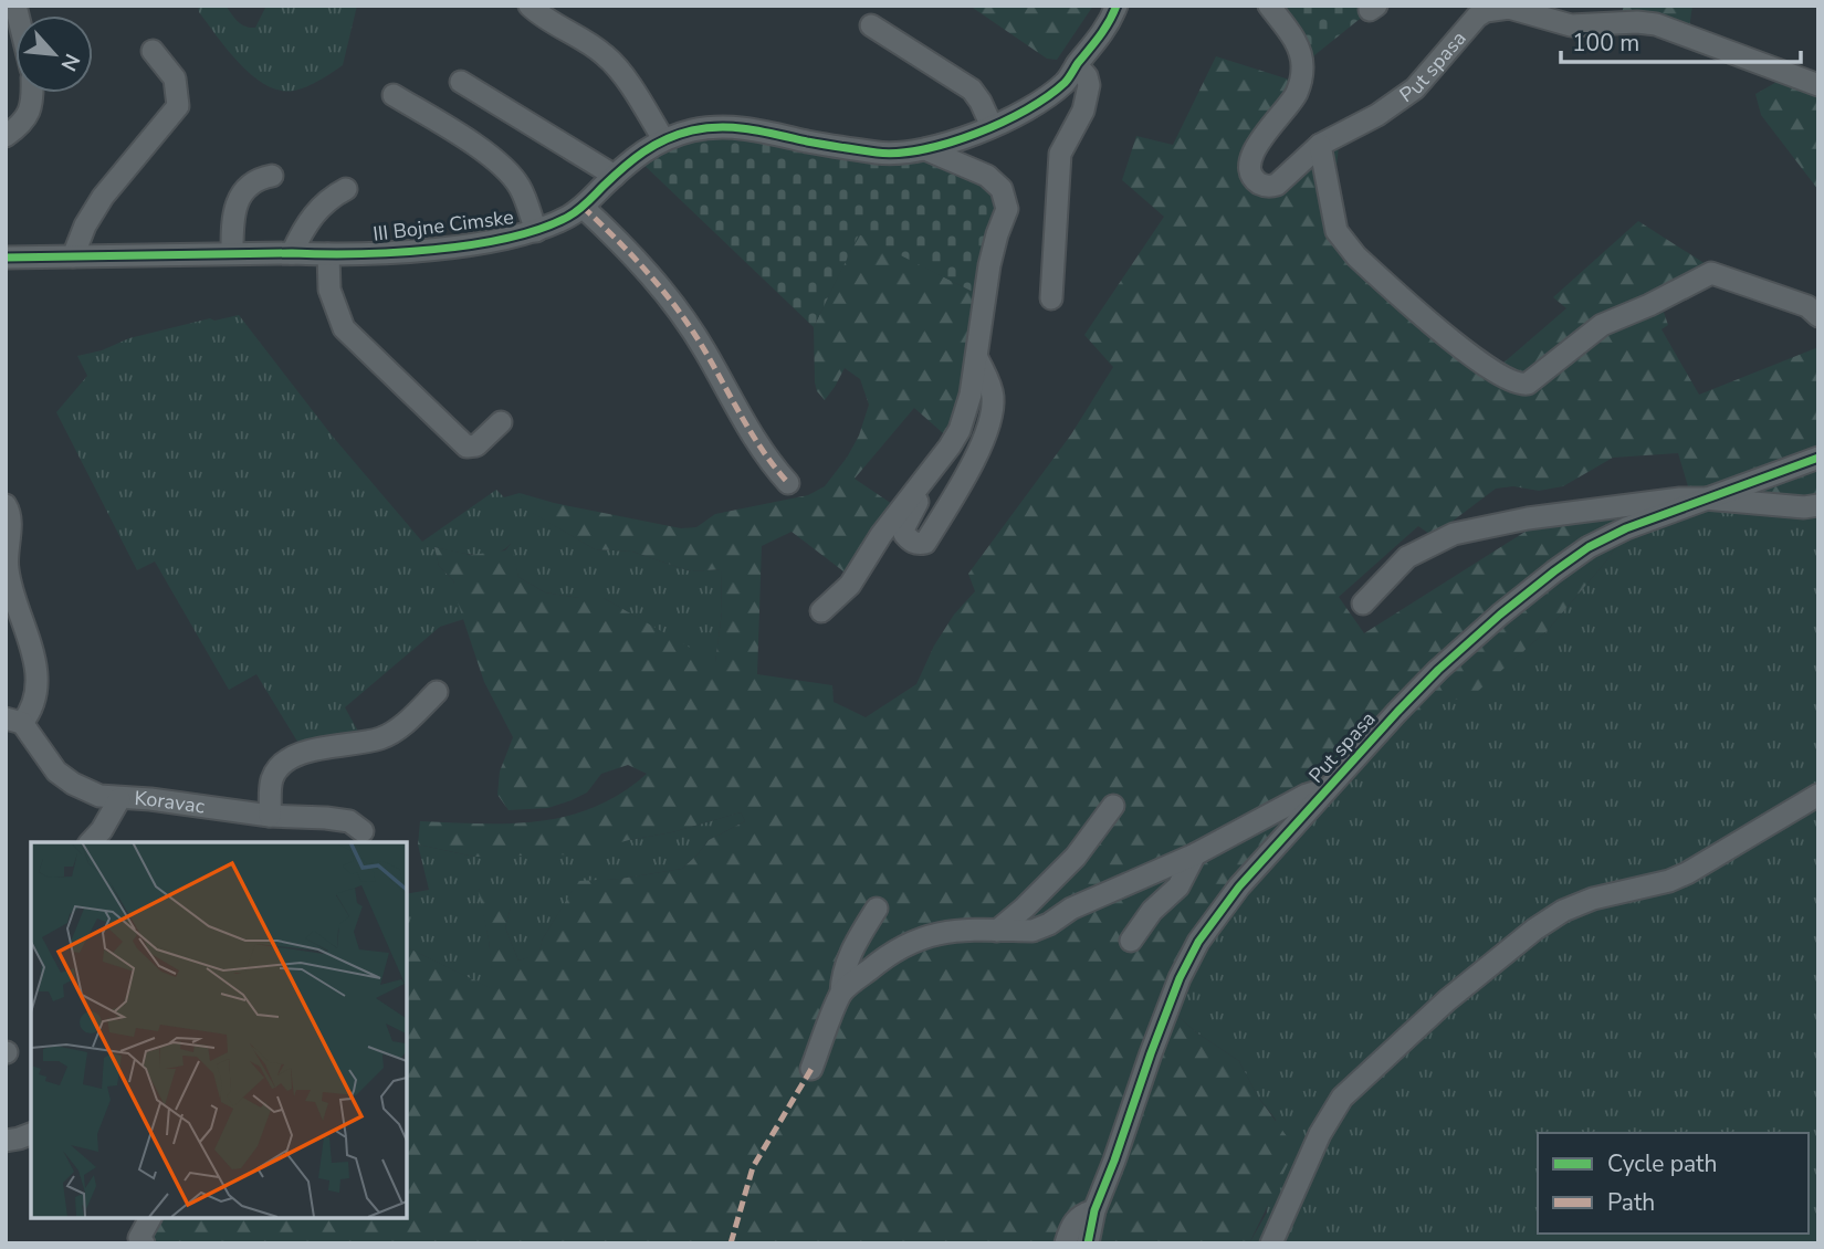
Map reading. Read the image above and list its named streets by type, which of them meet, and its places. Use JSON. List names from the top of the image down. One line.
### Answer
{"streets":{"street":["Put spasa","III Bojne Cimske","Koravac"]},"legend":["Cycle path","Path"],"scale_bar":"100 m","north":"bottom right"}
